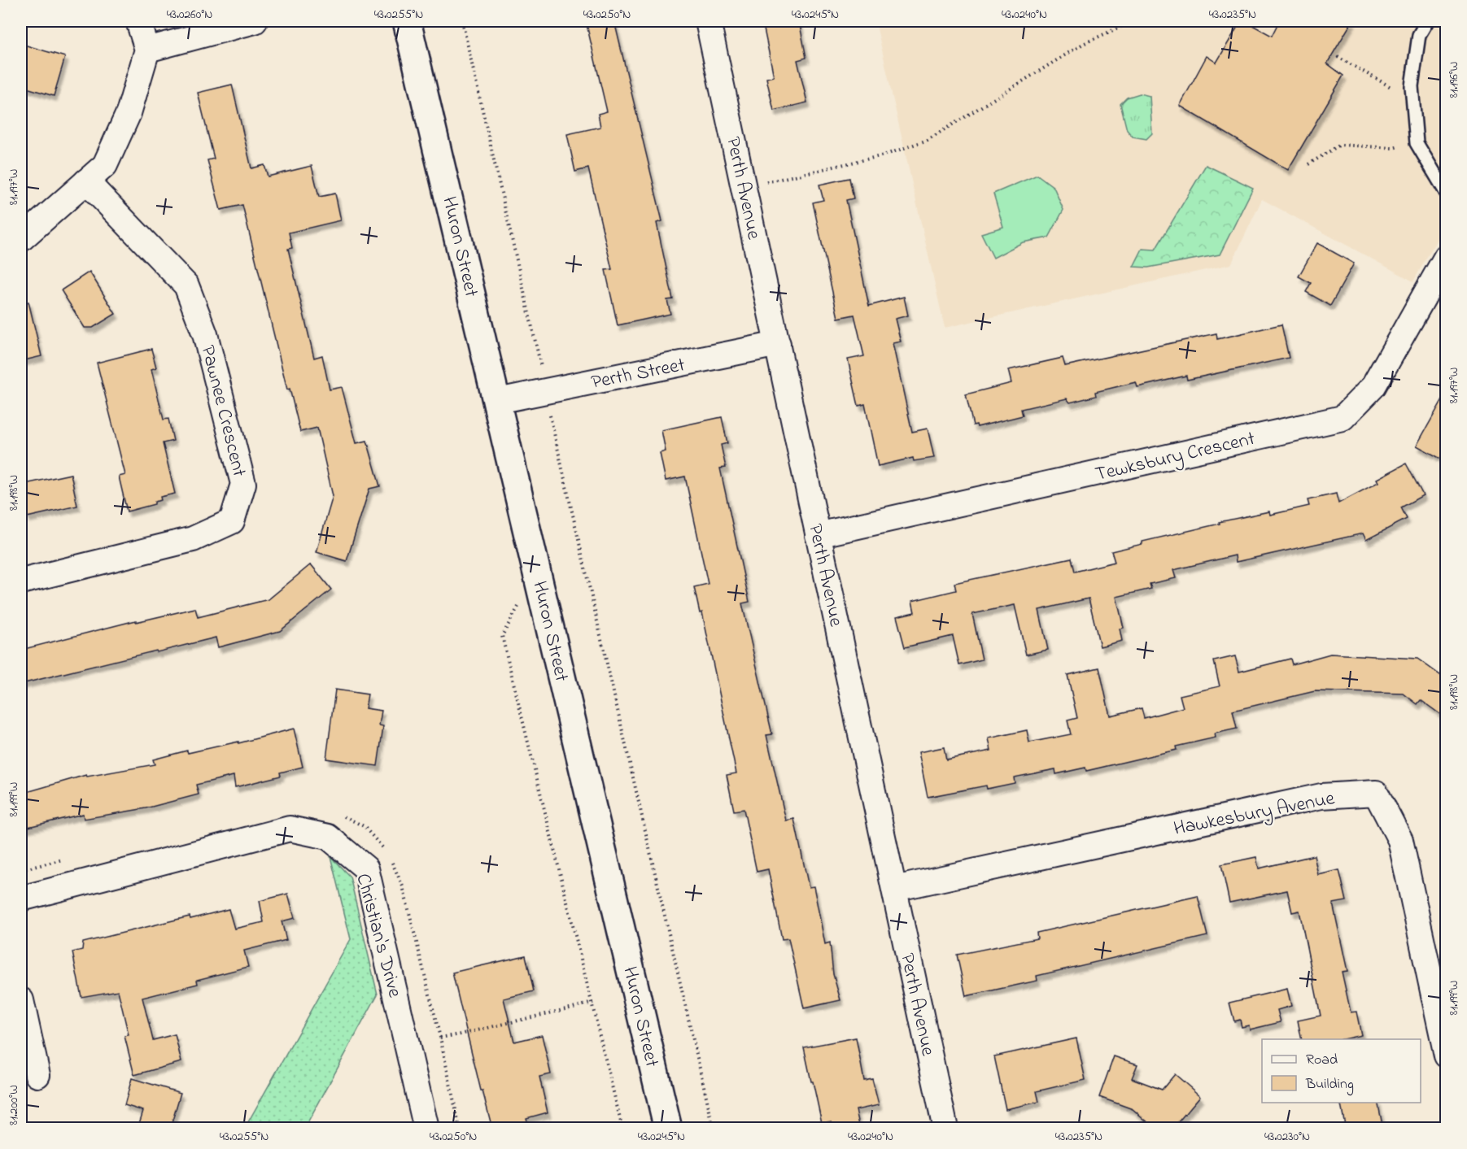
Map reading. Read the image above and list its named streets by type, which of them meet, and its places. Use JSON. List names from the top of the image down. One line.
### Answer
{"streets":{"main road":["Huron Street"],"street":["Perth Avenue","Perth Street","Pawnee Crescent","Tewksbury Crescent","Hawkesbury Avenue","Christian's Drive"]},"crossings":[["Perth Avenue","Perth Street"],["Perth Avenue","Tewksbury Crescent"],["Perth Avenue","Hawkesbury Avenue"],["Huron Street","Perth Street"]],"legend":["Road","Building"],"coordinates":["43.0260°N","43.0255°N","43.0250°N","43.0245°N","43.0240°N","43.0235°N","81.196°W","81.197°W","81.198°W","81.199°W","81.200°W","43.0230°N"]}
